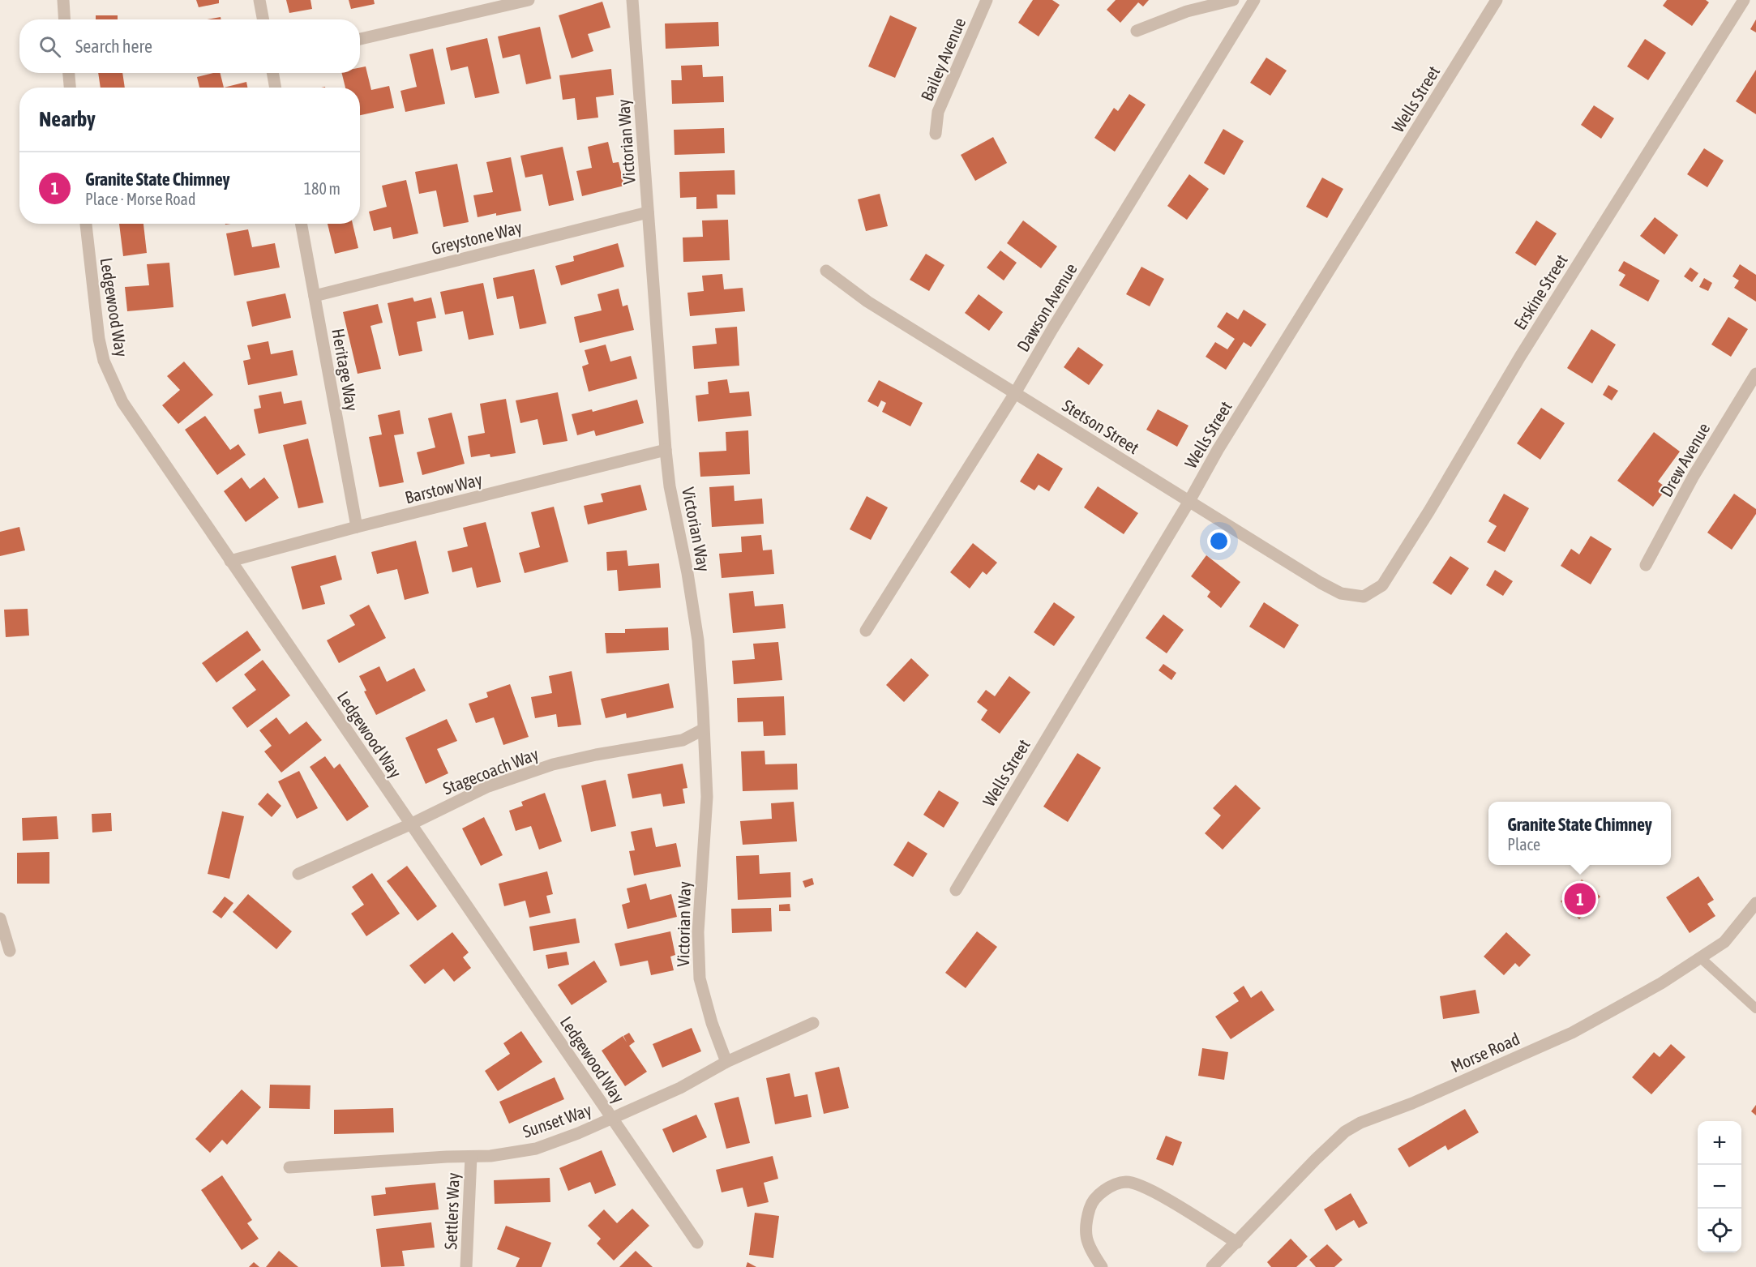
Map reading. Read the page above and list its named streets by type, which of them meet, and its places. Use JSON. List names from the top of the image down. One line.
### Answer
{"streets":{"street":["Bailey Avenue","Wells Street","Victorian Way","Greystone Way","Erskine Street","Ledgewood Way","Dawson Avenue","Heritage Way","Stetson Street","Drew Avenue","Barstow Way","Stagecoach Way","Morse Road","Sunset Way","Settlers Way"]},"crossings":[["Wells Street","Stetson Street"],["Victorian Way","Greystone Way"],["Victorian Way","Barstow Way"],["Victorian Way","Stagecoach Way"],["Victorian Way","Sunset Way"],["Greystone Way","Heritage Way"],["Erskine Street","Stetson Street"],["Ledgewood Way","Barstow Way"],["Ledgewood Way","Stagecoach Way"],["Ledgewood Way","Sunset Way"],["Dawson Avenue","Stetson Street"],["Heritage Way","Barstow Way"],["Sunset Way","Settlers Way"]],"page":{"search":"Search here","heading":"Nearby","list":[{"mark":"1","name":"Granite State Chimney","note":"Place · Morse Road","value":"180 m"}],"popup":["Granite State Chimney","Place"],"pins":"1","map_buttons":["+","−"]}}
